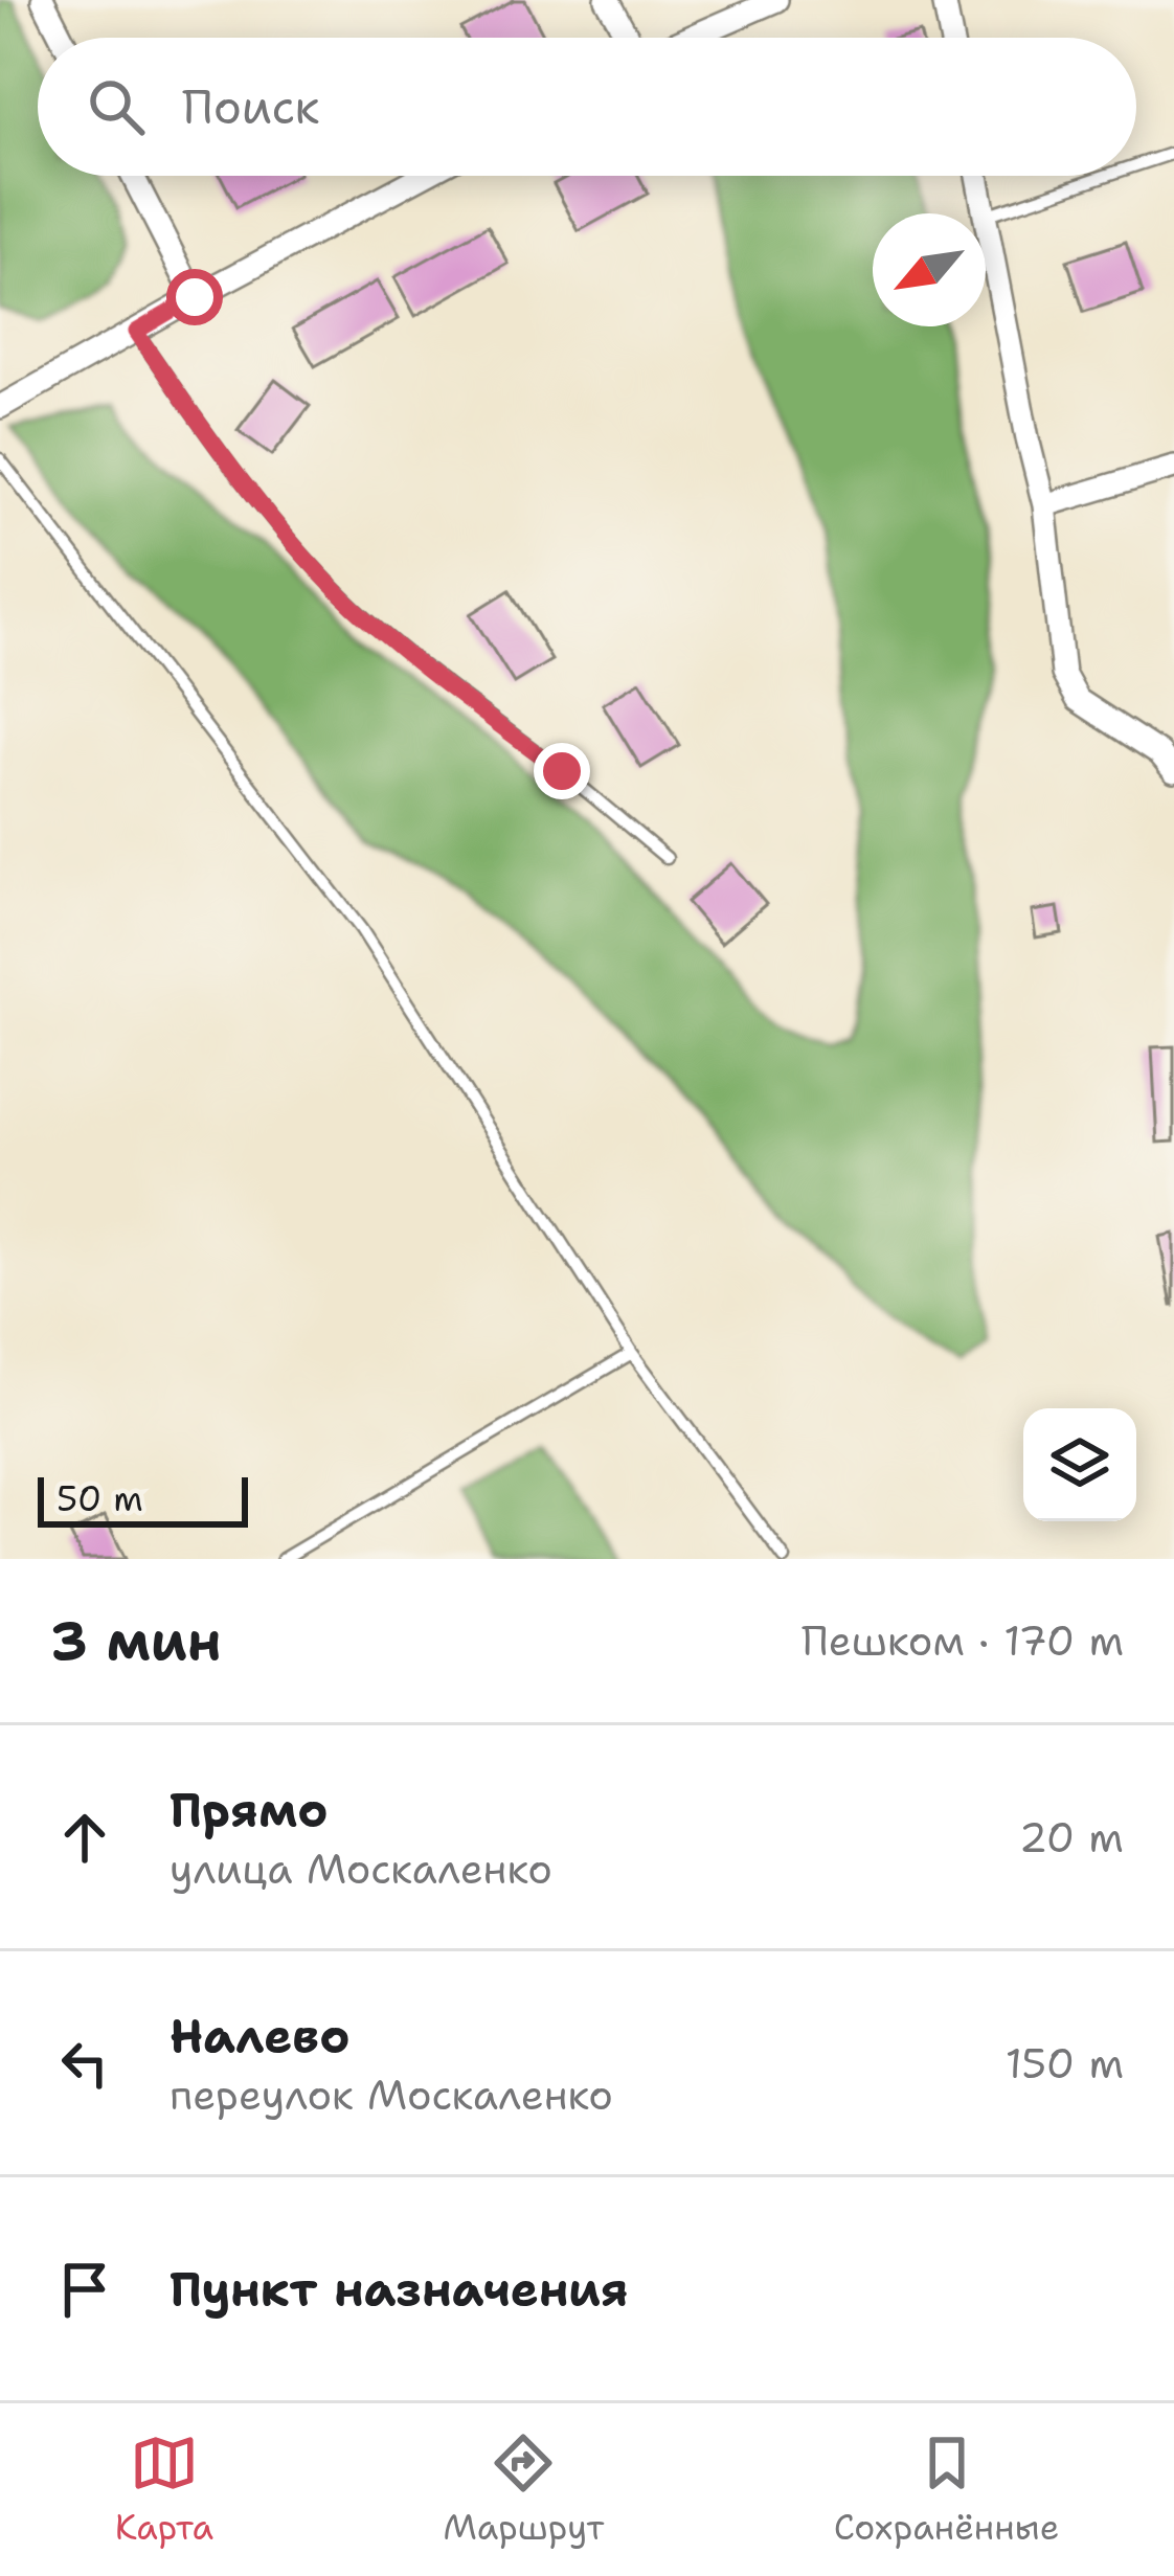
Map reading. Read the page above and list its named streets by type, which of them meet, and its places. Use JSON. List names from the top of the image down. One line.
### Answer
{"scale_bar":"50 m","north":"bottom left","page":{"search":"Поиск","scale":"50 m","heading":["3 мин","Пешком · 170 m"],"list":[["Прямо","улица Москаленко","20 m"],["Налево","переулок Москаленко","150 m"],"Пункт назначения"],"nav":["Карта","Маршрут","Сохранённые"]}}
